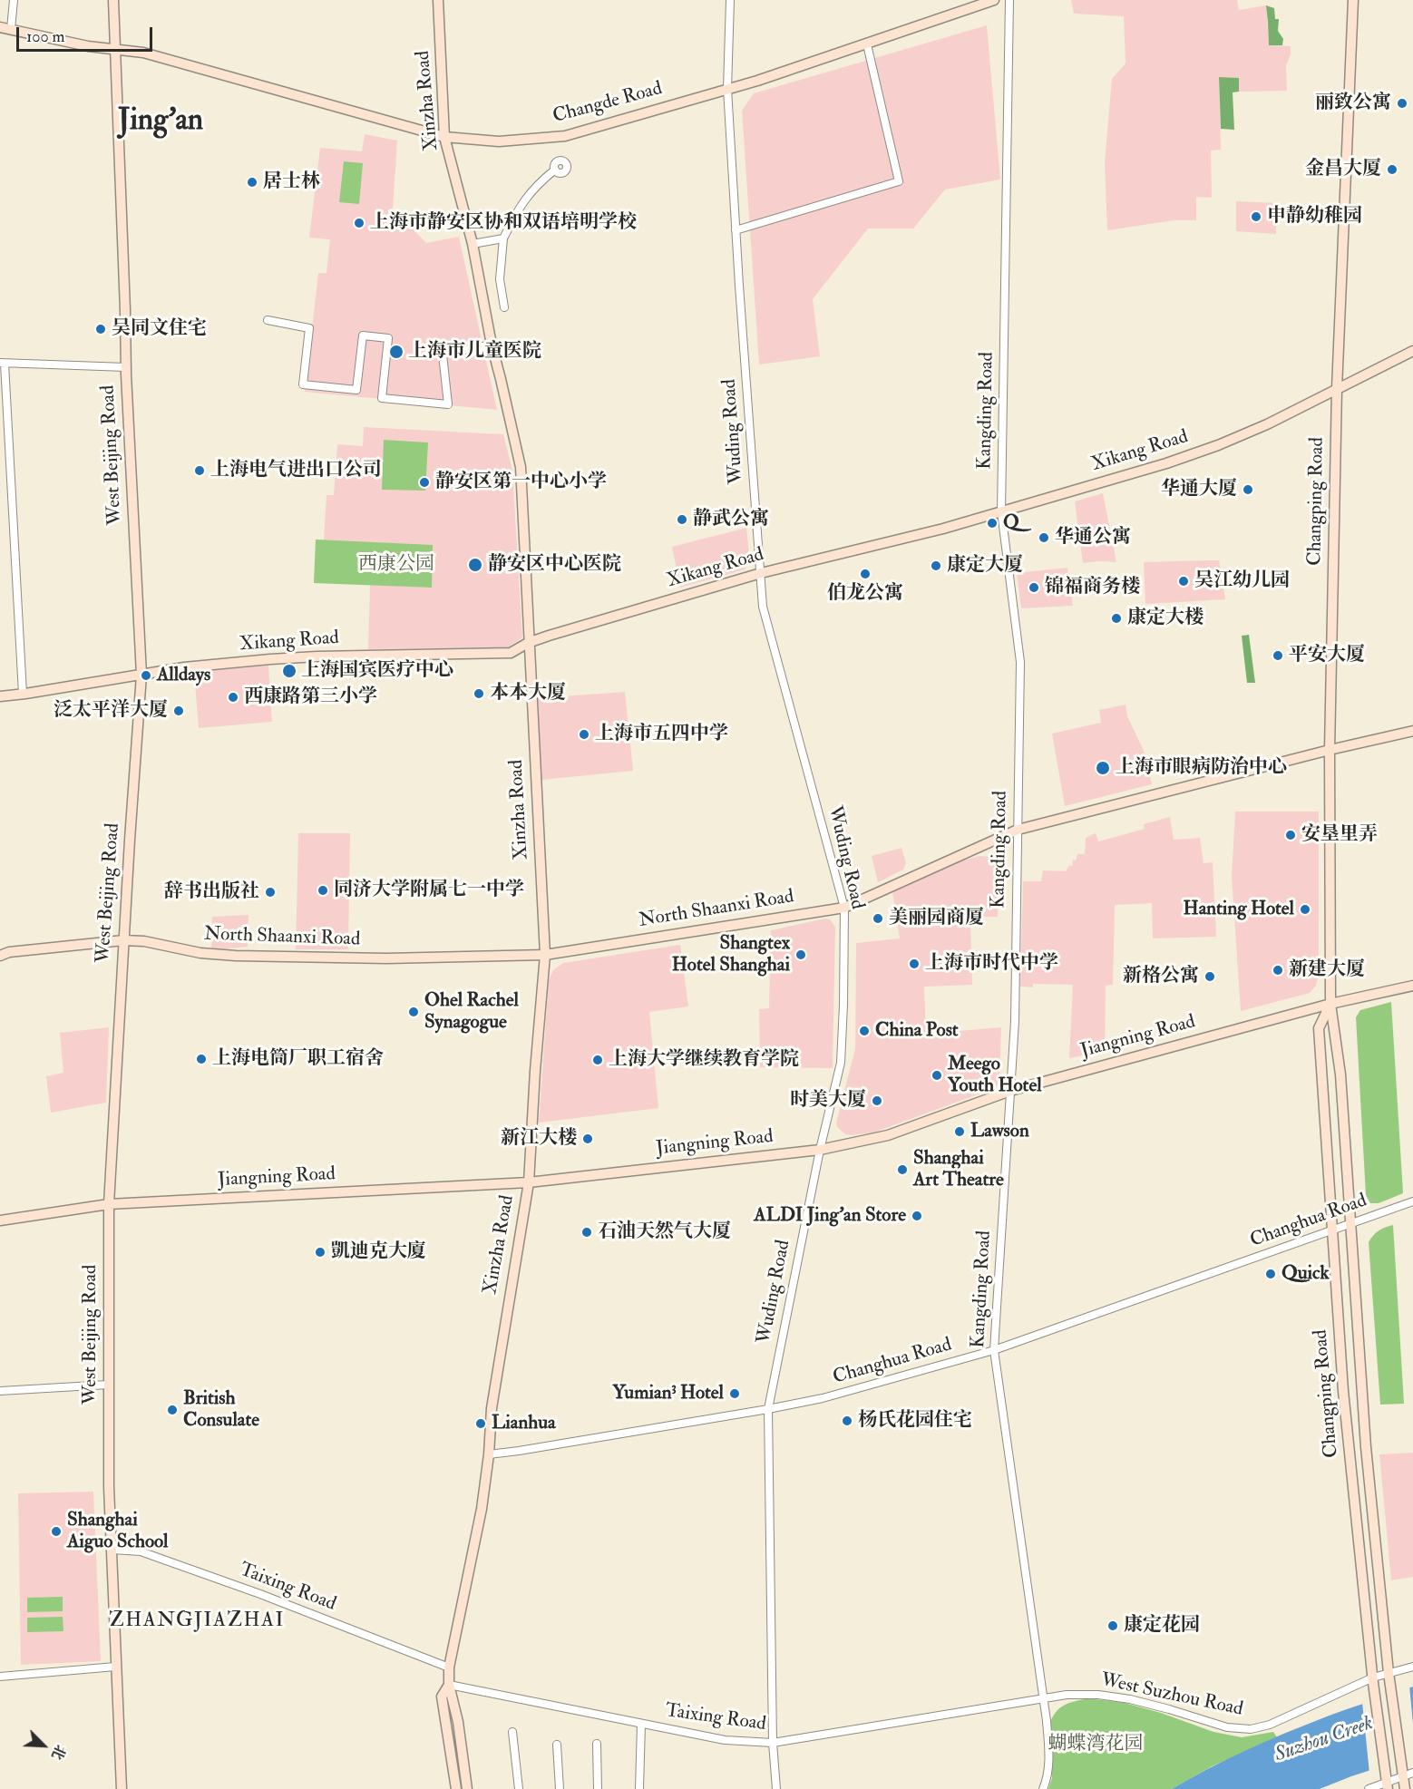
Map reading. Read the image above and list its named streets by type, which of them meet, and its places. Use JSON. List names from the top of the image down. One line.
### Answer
{"streets":{"main road":["Xinzha Road","Changde Road","Xikang Road","West Beijing Road","Changping Road","North Shaanxi Road","Jiangning Road"],"street":["Kangding Road","Wuding Road","Changhua Road","Taixing Road","West Suzhou Road"]},"crossings":[["Xinzha Road","Changde Road"],["Xinzha Road","Xikang Road"],["Xinzha Road","North Shaanxi Road"],["Xinzha Road","Jiangning Road"],["Xinzha Road","Changhua Road"],["Xinzha Road","Taixing Road"],["Changde Road","Wuding Road"],["Changde Road","West Beijing Road"],["Kangding Road","Xikang Road"],["Kangding Road","North Shaanxi Road"],["Kangding Road","Jiangning Road"],["Kangding Road","Changhua Road"],["Kangding Road","Taixing Road"],["Kangding Road","West Suzhou Road"],["Wuding Road","Xikang Road"],["Wuding Road","North Shaanxi Road"],["Wuding Road","Jiangning Road"],["Wuding Road","Changhua Road"],["Wuding Road","Taixing Road"],["Xikang Road","West Beijing Road"],["Xikang Road","Changping Road"],["West Beijing Road","North Shaanxi Road"],["West Beijing Road","Jiangning Road"],["West Beijing Road","Taixing Road"],["Changping Road","North Shaanxi Road"],["Changping Road","Jiangning Road"],["Changping Road","Changhua Road"],["Changping Road","West Suzhou Road"],["Taixing Road","West Suzhou Road"]],"districts":["Jing'an","ZHANGJIAZHAI"],"water":["Suzhou Creek"],"parks":["西康公园","蝴蝶湾花园"],"places":["丽致公寓","金昌大厦","居士林","申静幼稚园","上海市静安区协和双语培明学校","吴同文住宅","上海市儿童医院","上海电气进出口公司","静安区第一中心小学","华通大厦","静武公寓","Q","华通公寓","静安区中心医院","康定大厦","伯龙公寓","吴江幼儿园","锦福商务楼","康定大楼","平安大厦","上海国宾医疗中心","Alldays","本本大厦","西康路第三小学","泛太平洋大厦","上海市五四中学","上海市眼病防治中心","安垦里弄","同济大学附属七一中学","辞书出版社","Hanting Hotel","美丽园商厦","Shangtex Hotel Shanghai","上海市时代中学","新建大厦","新格公寓","Ohel Rachel Synagogue","China Post","上海电筒厂职工宿舍","上海大学继续教育学院","Meego Youth Hotel","时美大厦","Lawson","新江大楼","Shanghai Art Theatre","ALDI Jing'an Store","石油天然气大厦","凱迪克大廈","Quick","Yumian³ Hotel","British Consulate","杨氏花园住宅","Lianhua","Shanghai Aiguo School","康定花园"],"scale_bar":"100 m","north":"bottom right"}
